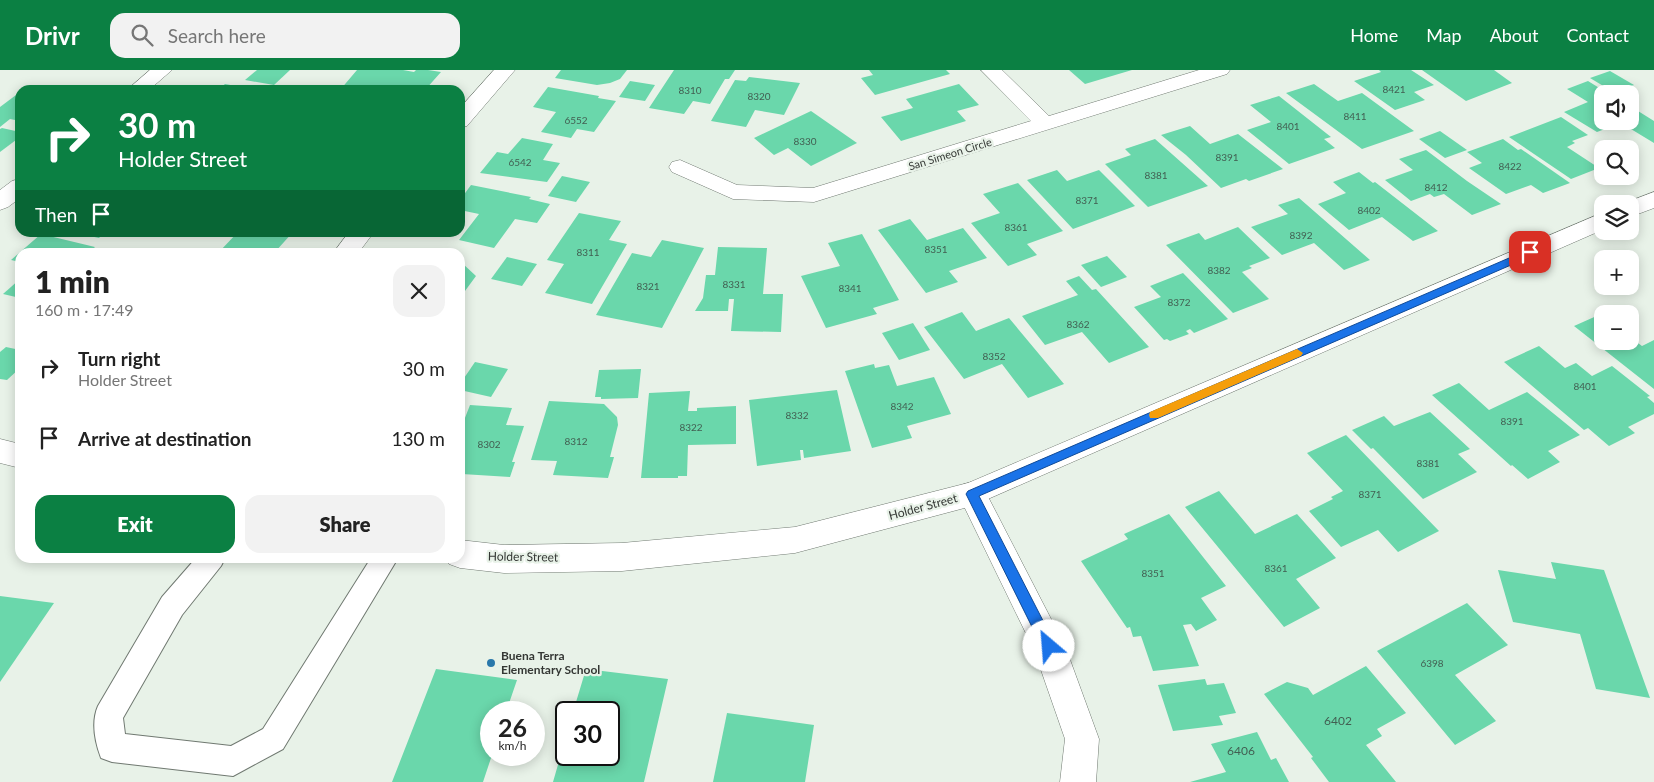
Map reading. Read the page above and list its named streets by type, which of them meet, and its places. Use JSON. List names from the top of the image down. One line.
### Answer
{"streets":{"street":["San Simeon Circle","Holder Street"]},"places":["Buena Terra Elementary School"],"house_numbers":["8421","8310","8320","8411","6552","8401","8330","8391","6542","8422","8381","8412","8371","8402","8361","8392","8351","8311","8382","8331","8321","8341","8372","8362","8352","8401","8342","8332","8391","8322","8312","8302","8381","8371","8361","8351","6398","6402","6406"],"page":{"header":"Drivr","search":"Search here","nav":["Home","Map","About","Contact"],"map_buttons":["+","−"],"turn":["30 m","Holder Street"],"then":"Then","heading":["1 min","160 m · 17:49"],"list":[{"name":"Turn right","note":"Holder Street","value":"30 m"},{"name":"Arrive at destination","value":"130 m"}],"buttons":["Exit","Share"],"speed":"26 km/h","limit":"30"}}
